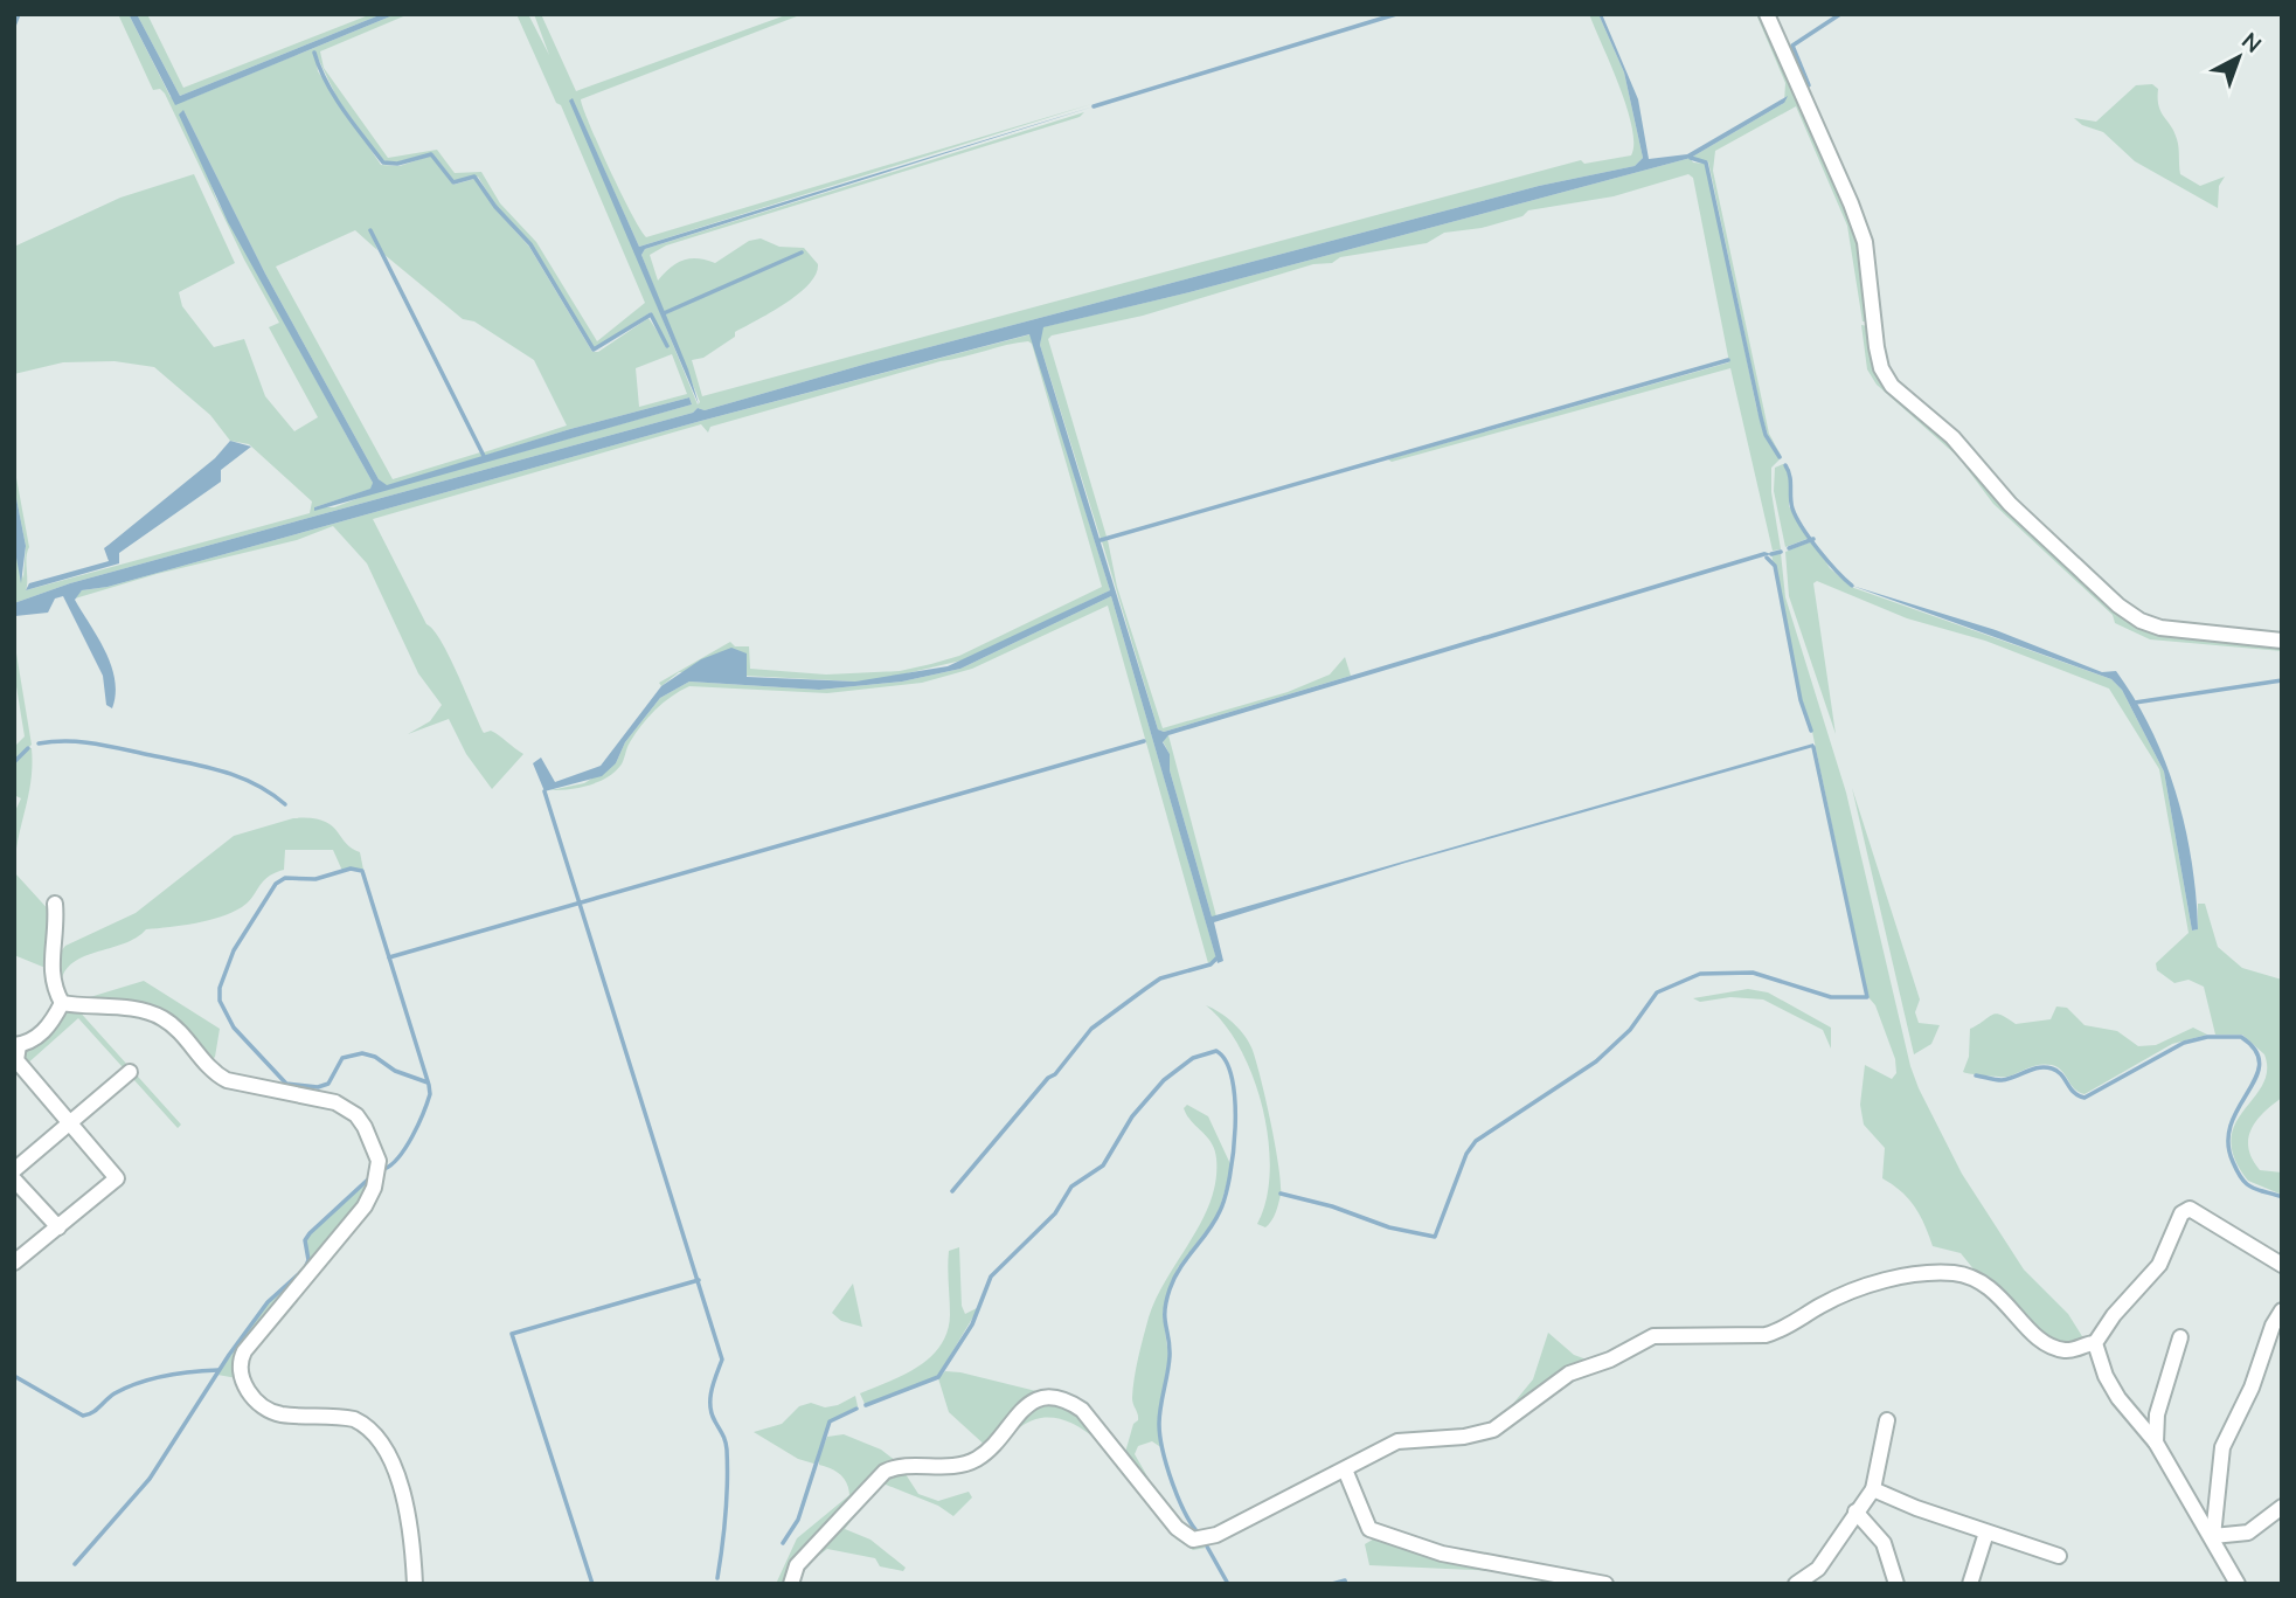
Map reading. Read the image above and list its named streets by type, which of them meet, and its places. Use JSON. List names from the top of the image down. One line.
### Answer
{"north":"top right"}
